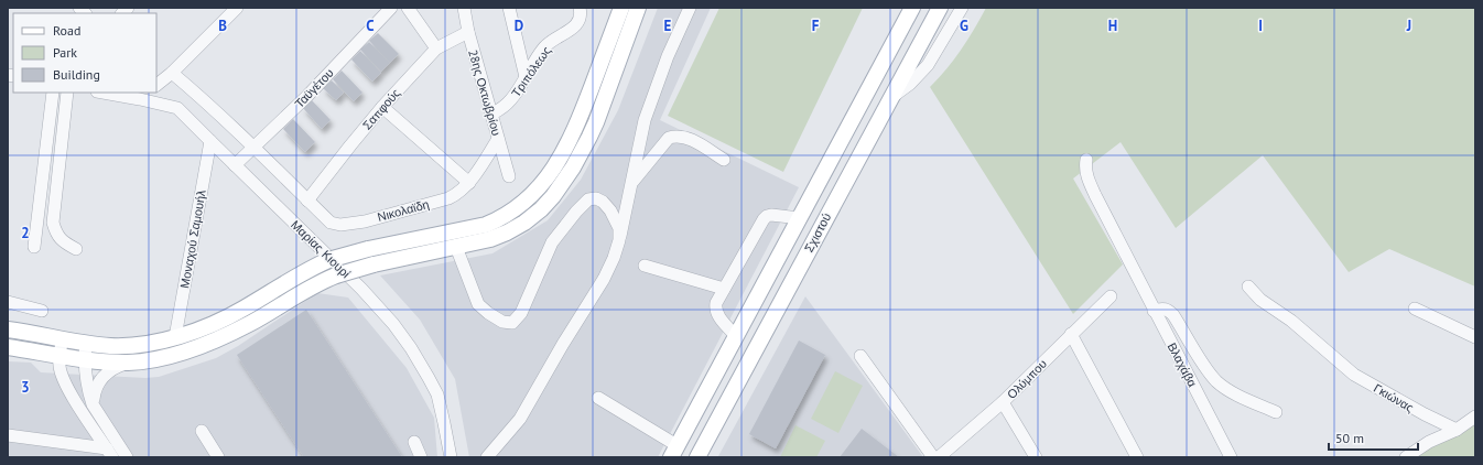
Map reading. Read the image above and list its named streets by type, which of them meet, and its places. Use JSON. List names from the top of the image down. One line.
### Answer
{"streets":{"main road":["Σχιστού"],"street":["Τριπόλεως","Ταϋγέτου","28ης Οκτωβρίου","Σαπφούς","Νικολαϊδη","Μοναχού Σαμουήλ","Μαρίας Κιουρί","Βλαχάβα","Ολύμπου","Γκιώνας"]},"crossings":[["Τριπόλεως","28ης Οκτωβρίου"],["Ταϋγέτου","Μαρίας Κιουρί"],["28ης Οκτωβρίου","Σαπφούς"],["Σαπφούς","Νικολαϊδη"],["Μοναχού Σαμουήλ","Μαρίας Κιουρί"]],"legend":["Road","Park","Building"],"scale_bar":"50 m","grid":{"columns":["B","C","D","E","F","G","H","I","J"],"rows":["2","3"]}}
